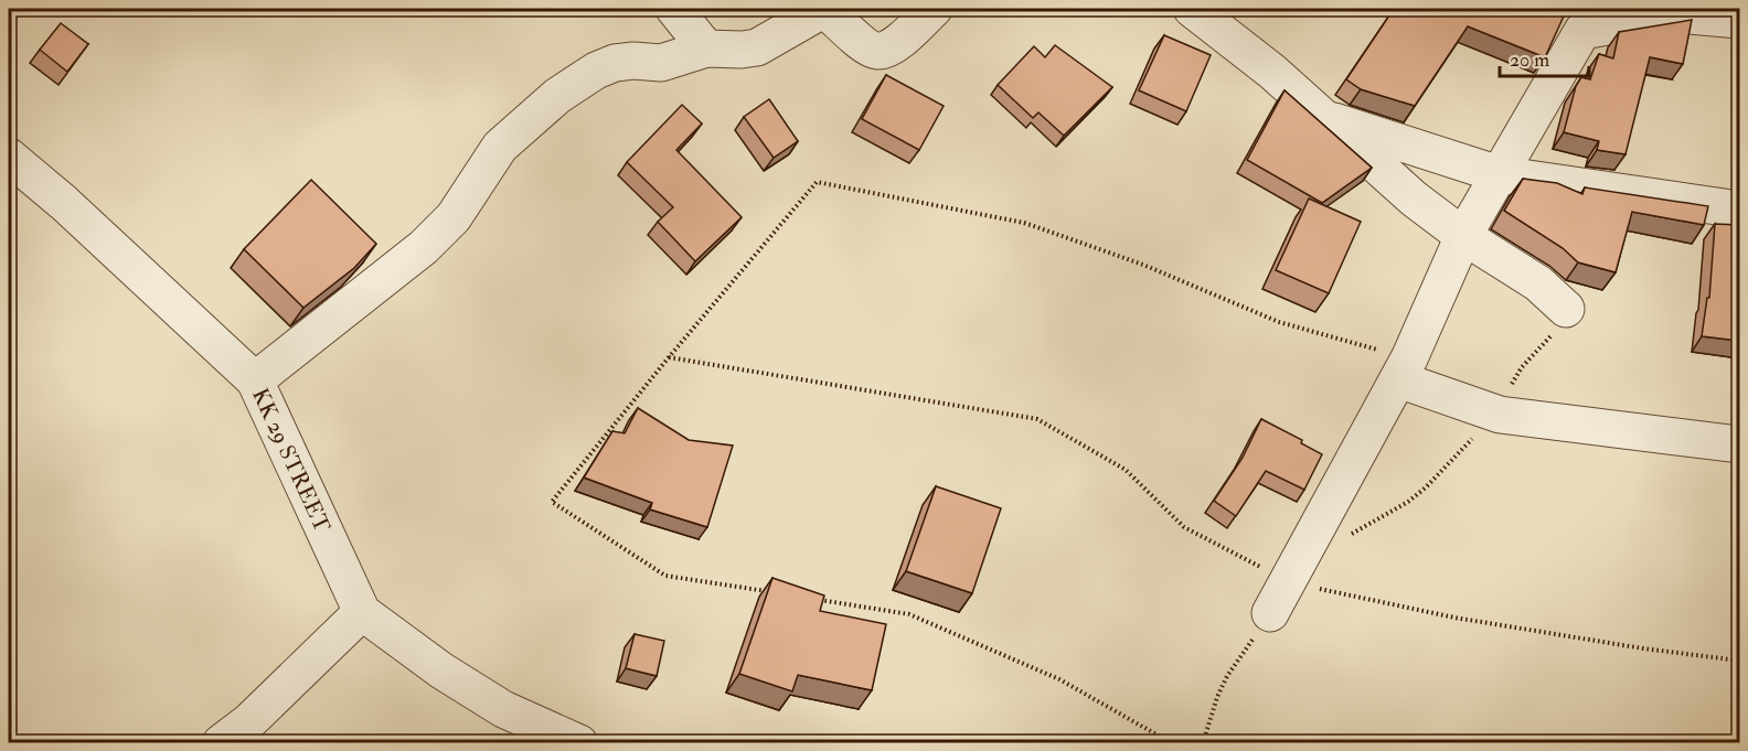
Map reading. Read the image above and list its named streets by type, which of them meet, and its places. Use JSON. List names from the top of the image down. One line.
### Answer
{"streets":{"street":["KK 29 STREET"]},"scale_bar":"20 m"}
